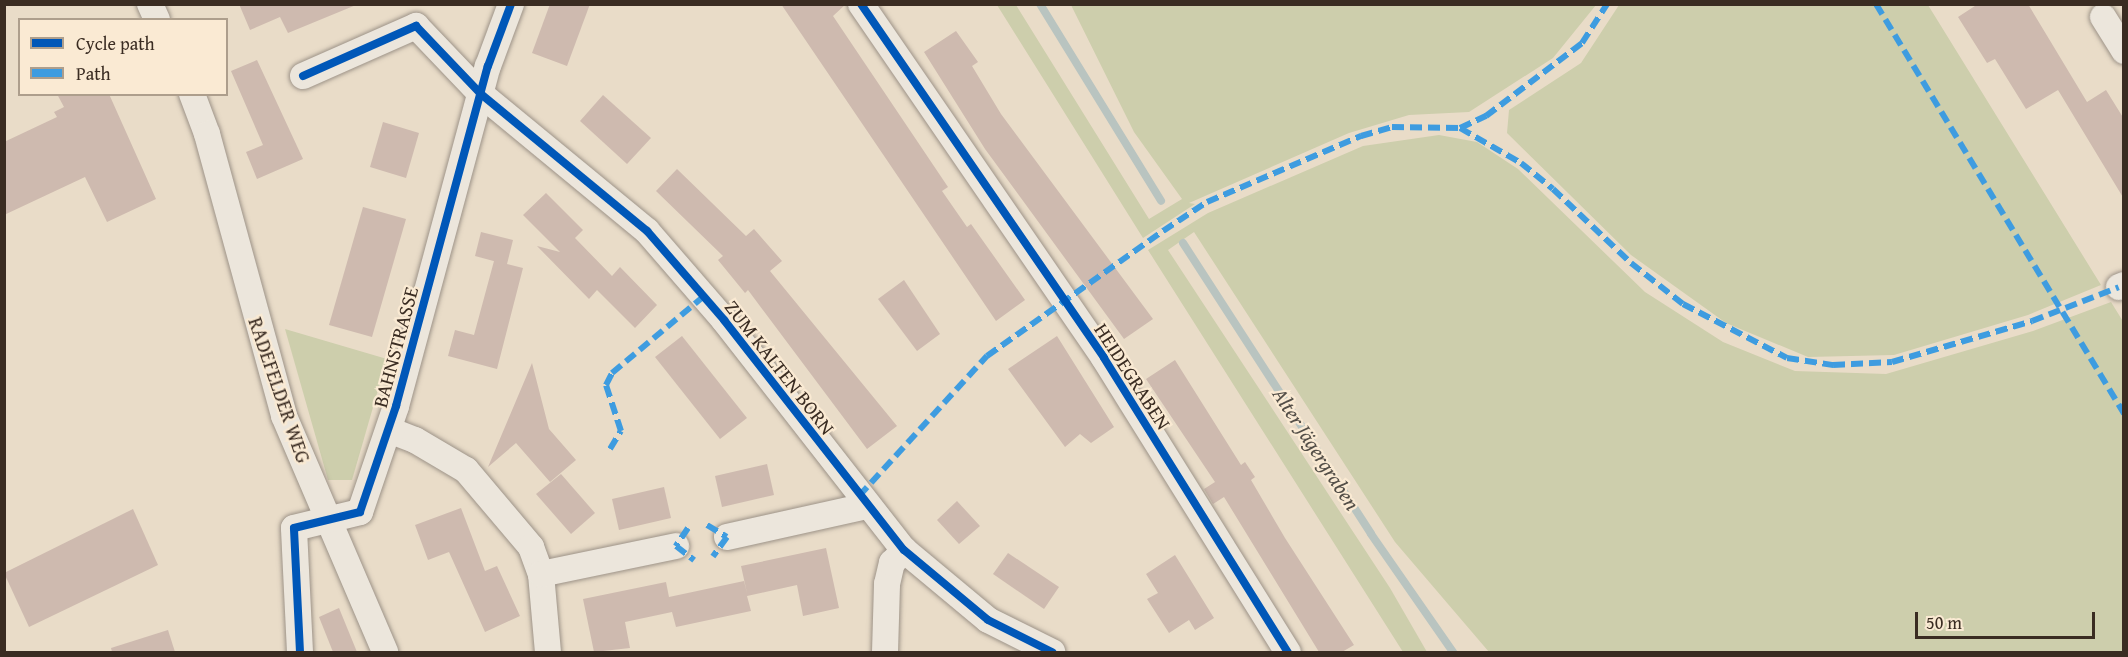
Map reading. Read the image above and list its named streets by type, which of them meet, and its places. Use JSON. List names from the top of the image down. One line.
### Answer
{"streets":{"street":["BAHNSTRASSE","ZUM KALTEN BORN","HEIDEGRABEN","RADEFELDER WEG"]},"crossings":[["BAHNSTRASSE","ZUM KALTEN BORN"],["BAHNSTRASSE","RADEFELDER WEG"]],"water":["Alter Jägergraben"],"legend":["Cycle path","Path"],"scale_bar":"50 m"}
